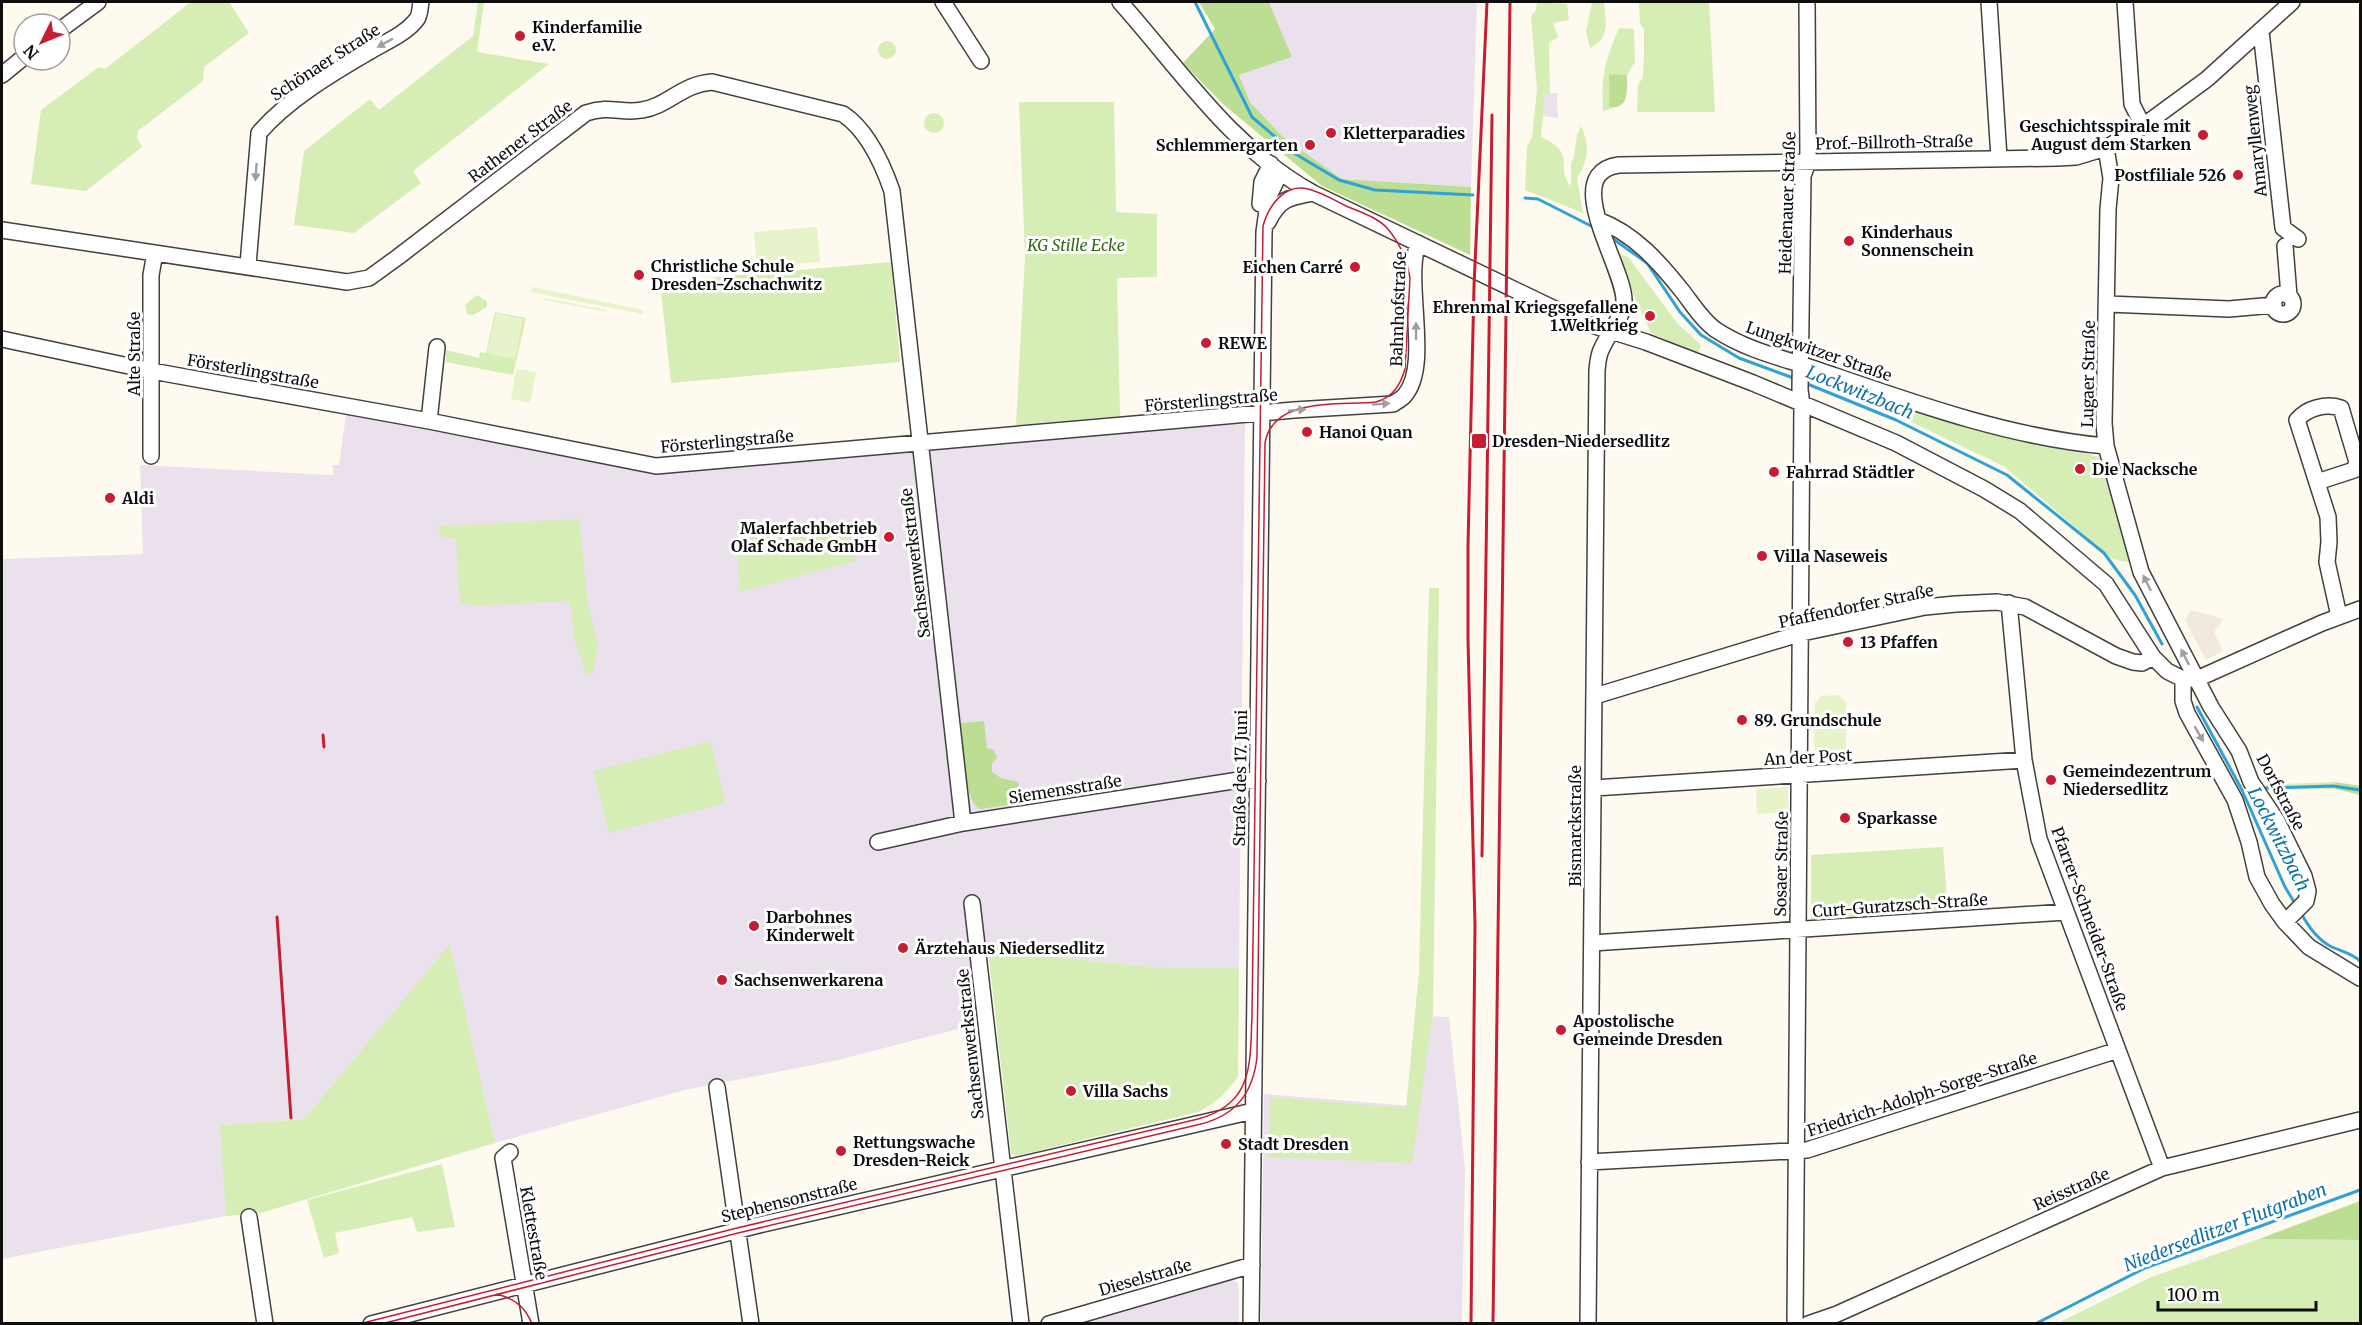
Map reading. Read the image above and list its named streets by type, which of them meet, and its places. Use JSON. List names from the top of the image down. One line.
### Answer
{"streets":{"street":["Schönaer Straße","Rathener Straße","Amaryllenweg","Prof.-Billroth-Straße","Heidenauer Straße","Bahnhofstraße","Lungkwitzer Straße","Alte Straße","Försterlingstraße","Lugaer Straße","Sachsenwerkstraße","Pfaffendorfer Straße","An der Post","Straße des 17. Juni","Siemensstraße","Dorfstraße","Bismarckstraße","Sosaer Straße","Curt-Guratzsch-Straße","Pfarrer-Schneider-Straße","Friedrich-Adolph-Sorge-Straße","Reisstraße","Stephensonstraße","Klettestraße","Dieselstraße"]},"crossings":[["Schönaer Straße","Rathener Straße"],["Rathener Straße","Alte Straße"],["Rathener Straße","Försterlingstraße"],["Rathener Straße","Sachsenwerkstraße"],["Amaryllenweg","Lugaer Straße"],["Prof.-Billroth-Straße","Heidenauer Straße"],["Prof.-Billroth-Straße","Lungkwitzer Straße"],["Prof.-Billroth-Straße","Lugaer Straße"],["Prof.-Billroth-Straße","Bismarckstraße"],["Heidenauer Straße","Lungkwitzer Straße"],["Heidenauer Straße","Sosaer Straße"],["Bahnhofstraße","Försterlingstraße"],["Lungkwitzer Straße","Lugaer Straße"],["Alte Straße","Försterlingstraße"],["Försterlingstraße","Sachsenwerkstraße"],["Försterlingstraße","Straße des 17. Juni"],["Lugaer Straße","Dorfstraße"],["Sachsenwerkstraße","Siemensstraße"],["Sachsenwerkstraße","Stephensonstraße"],["Pfaffendorfer Straße","Bismarckstraße"],["Pfaffendorfer Straße","Sosaer Straße"],["Pfaffendorfer Straße","Pfarrer-Schneider-Straße"],["An der Post","Bismarckstraße"],["An der Post","Sosaer Straße"],["An der Post","Pfarrer-Schneider-Straße"],["Straße des 17. Juni","Siemensstraße"],["Straße des 17. Juni","Stephensonstraße"],["Straße des 17. Juni","Dieselstraße"],["Bismarckstraße","Curt-Guratzsch-Straße"],["Bismarckstraße","Friedrich-Adolph-Sorge-Straße"],["Sosaer Straße","Curt-Guratzsch-Straße"],["Sosaer Straße","Friedrich-Adolph-Sorge-Straße"],["Curt-Guratzsch-Straße","Pfarrer-Schneider-Straße"],["Pfarrer-Schneider-Straße","Friedrich-Adolph-Sorge-Straße"],["Pfarrer-Schneider-Straße","Reisstraße"],["Stephensonstraße","Klettestraße"]],"one_way":["Schönaer Straße","Bahnhofstraße"],"water":["Lockwitzbach","Niedersedlitzer Flutgraben"],"parks":["KG Stille Ecke"],"places":{"other":["Kinderfamilie e.V.","Kletterparadies","Geschichtsspirale mit August dem Starken","Schlemmergarten","Postfiliale 526","Kinderhaus Sonnenschein","Eichen Carré","Christliche Schule Dresden-Zschachwitz","Ehrenmal Kriegsgefallene 1.Weltkrieg","REWE","Hanoi Quan","Die Nacksche","Fahrrad Städtler","Aldi","Malerfachbetrieb Olaf Schade GmbH","Villa Naseweis","13 Pfaffen","89. Grundschule","Gemeindezentrum Niedersedlitz","Sparkasse","Darbohnes Kinderwelt","Ärztehaus Niedersedlitz","Sachsenwerkarena","Apostolische Gemeinde Dresden","Villa Sachs","Stadt Dresden","Rettungswache Dresden-Reick"],"transit":["Dresden-Niedersedlitz"]},"scale_bar":"100 m","north":"bottom left"}
